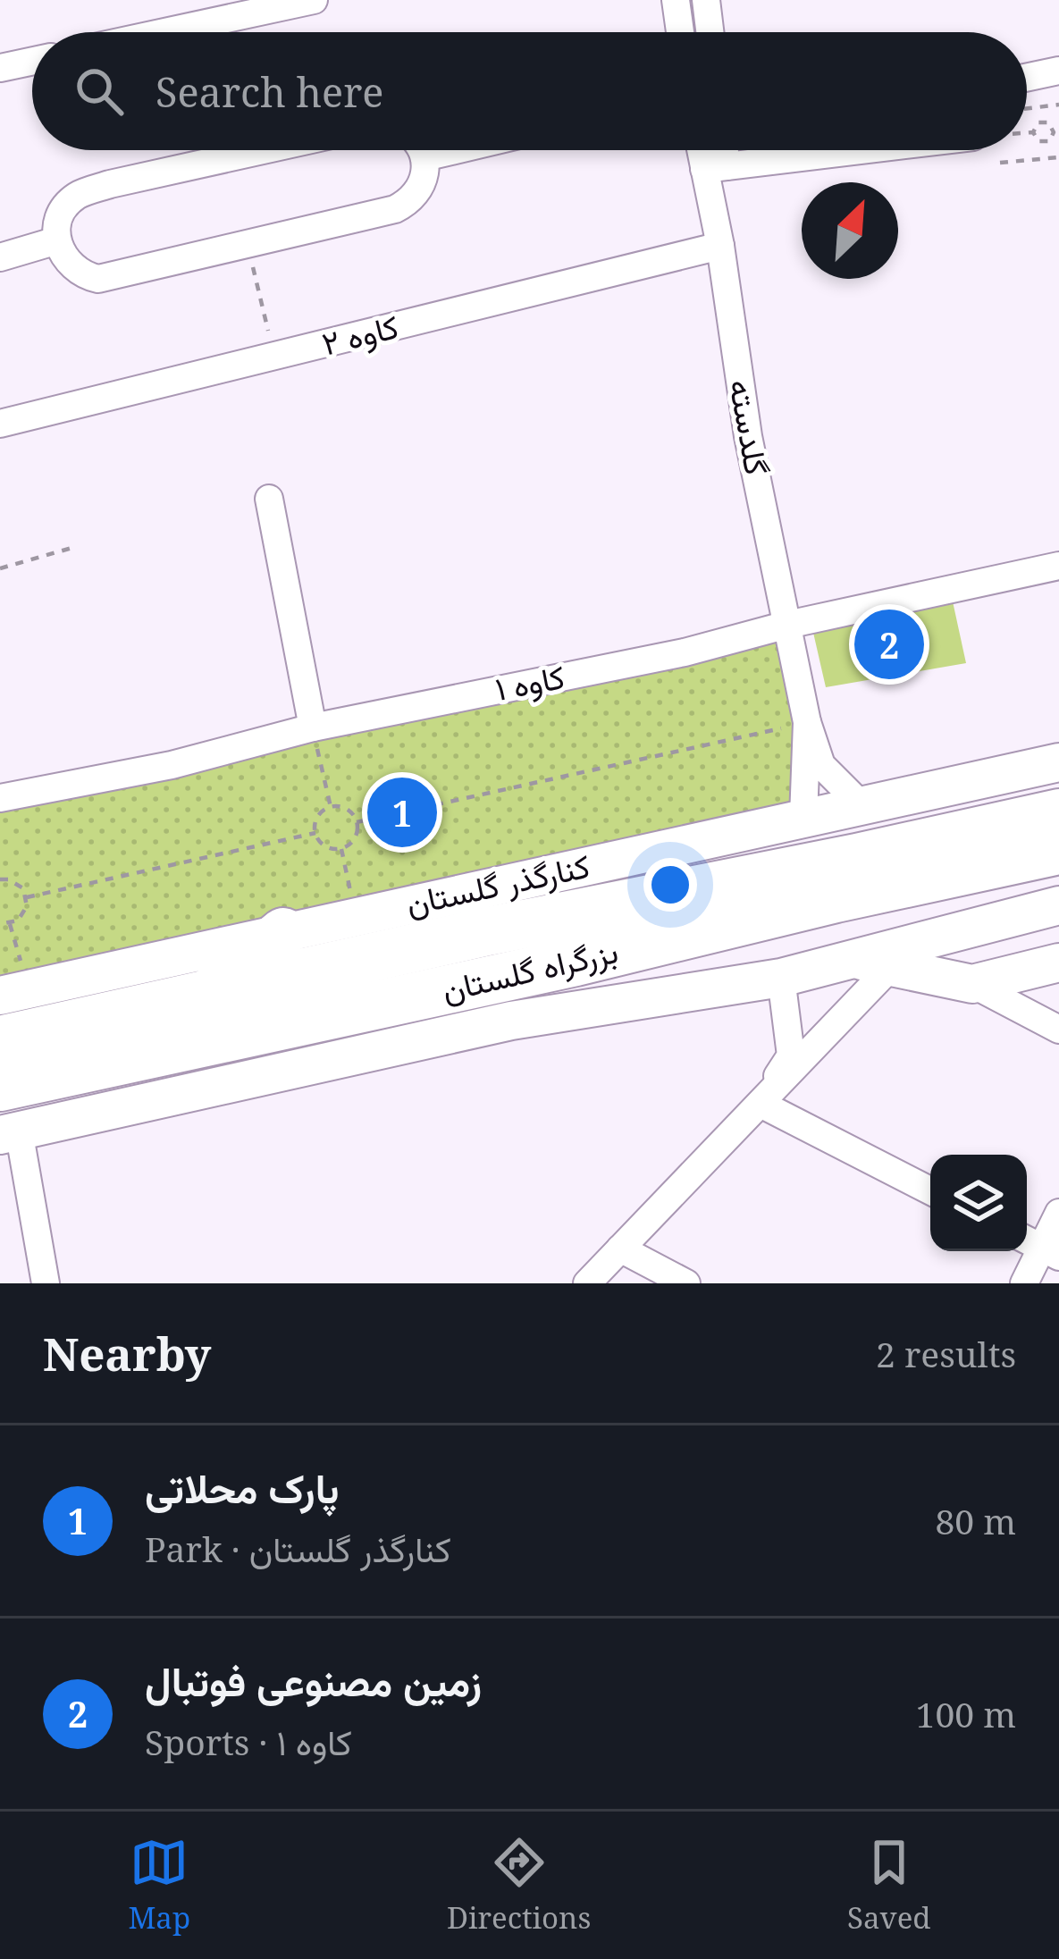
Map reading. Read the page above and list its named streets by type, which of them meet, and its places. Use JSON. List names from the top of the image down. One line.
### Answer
{"streets":{"highway":["بزرگراه گلستان"],"street":["کاوه ۲","گلدسته","کاوه ۱","کنارگذر گلستان"]},"crossings":[["کاوه ۲","گلدسته"],["گلدسته","کاوه ۱"]],"north":"top right","page":{"search":"Search here","pins":["2","1"],"heading":["Nearby","2 results"],"list":[{"mark":"1","name":"پارک محلاتی","note":"Park · کنارگذر گلستان","value":"80 m"},{"mark":"2","name":"زمین مصنوعی فوتبال","note":"Sports · کاوه ۱","value":"100 m"}],"nav":["Map","Directions","Saved"]}}
